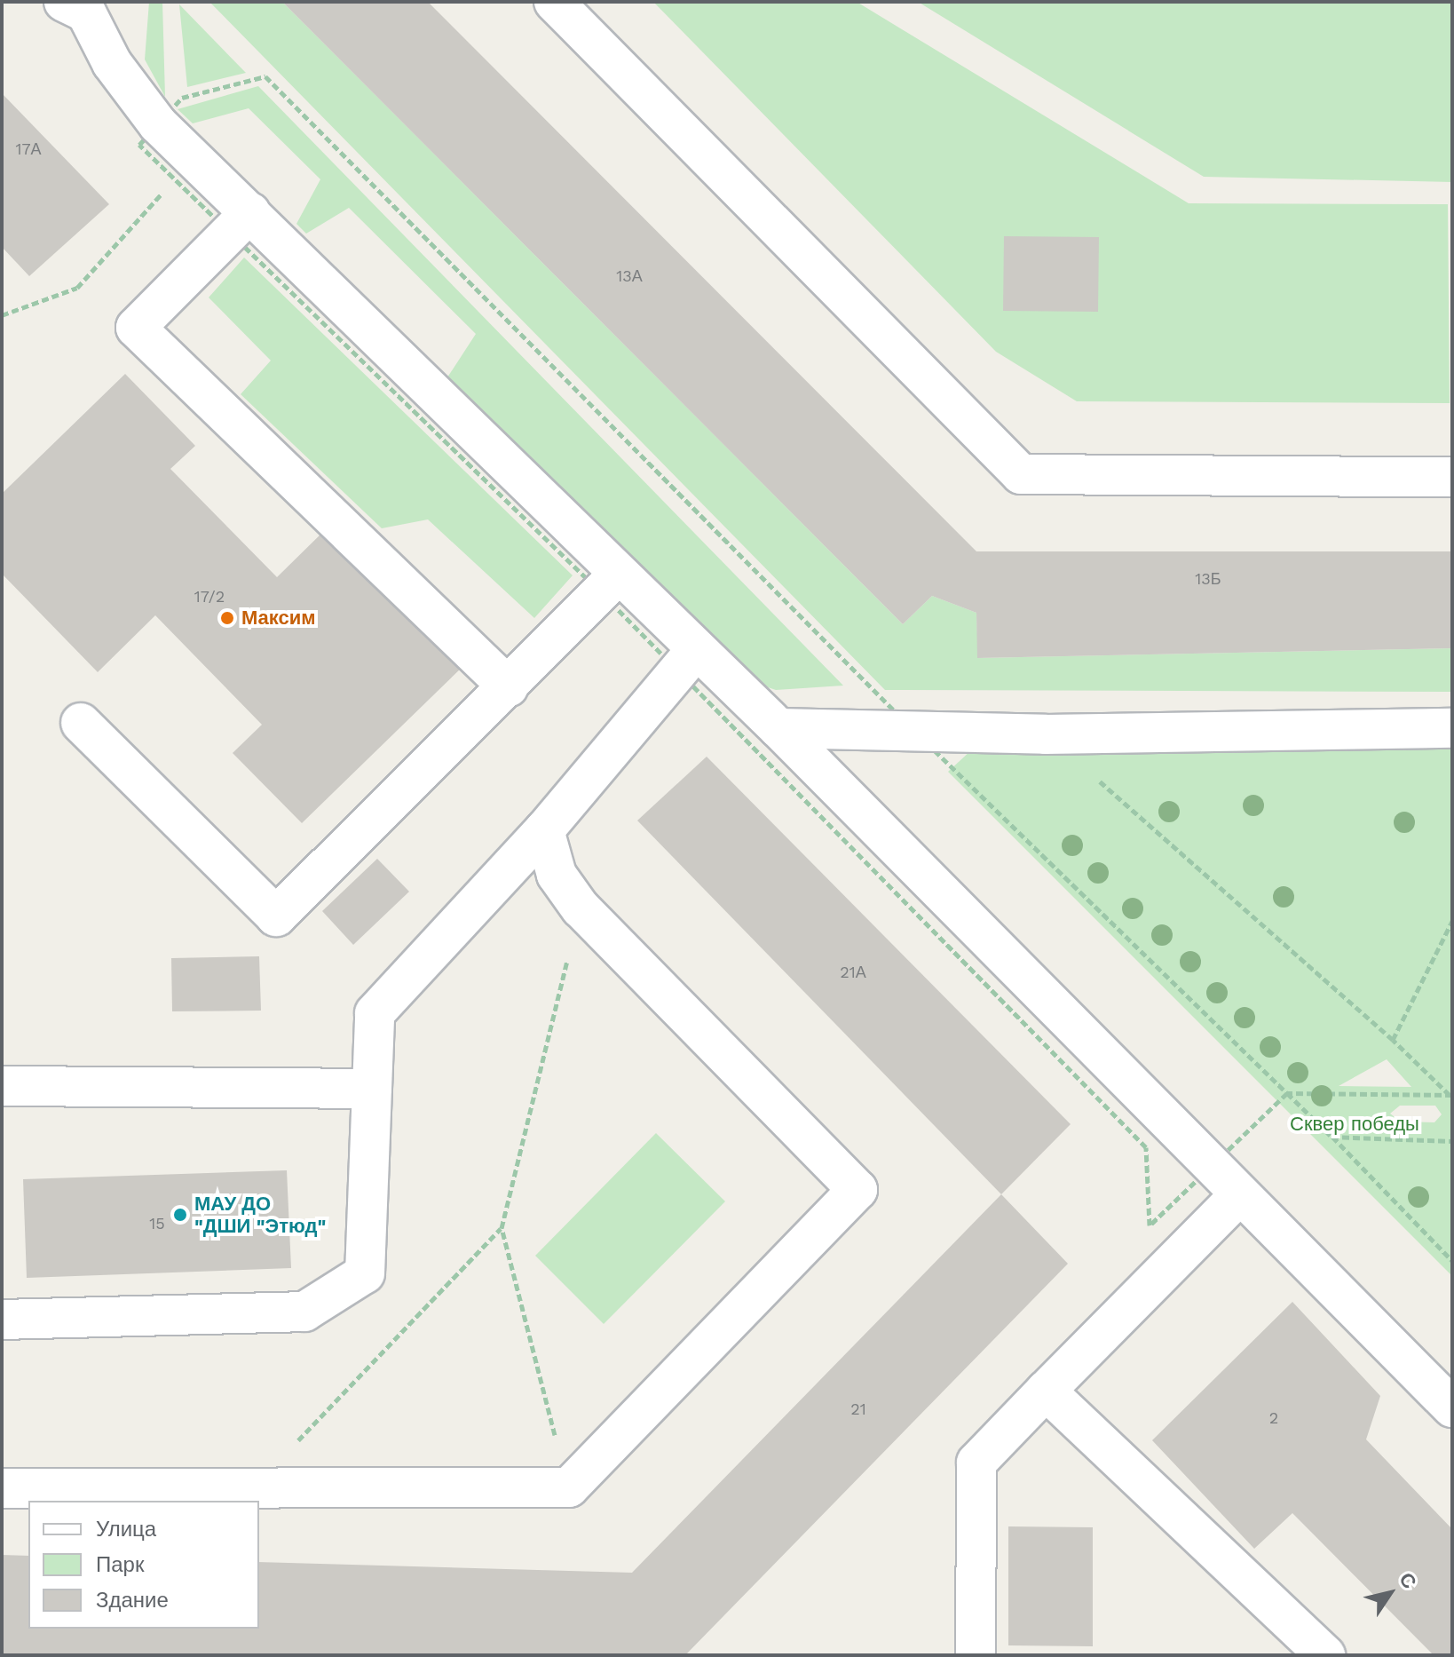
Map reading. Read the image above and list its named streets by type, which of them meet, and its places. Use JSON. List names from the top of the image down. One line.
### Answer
{"parks":["Сквер победы"],"places":["Максим","МАУ ДО \"ДШИ \"Этюд\""],"house_numbers":["17А","13А","13Б","17/2","21А","15","21","2"],"legend":["Улица","Парк","Здание"],"north":"top right"}
